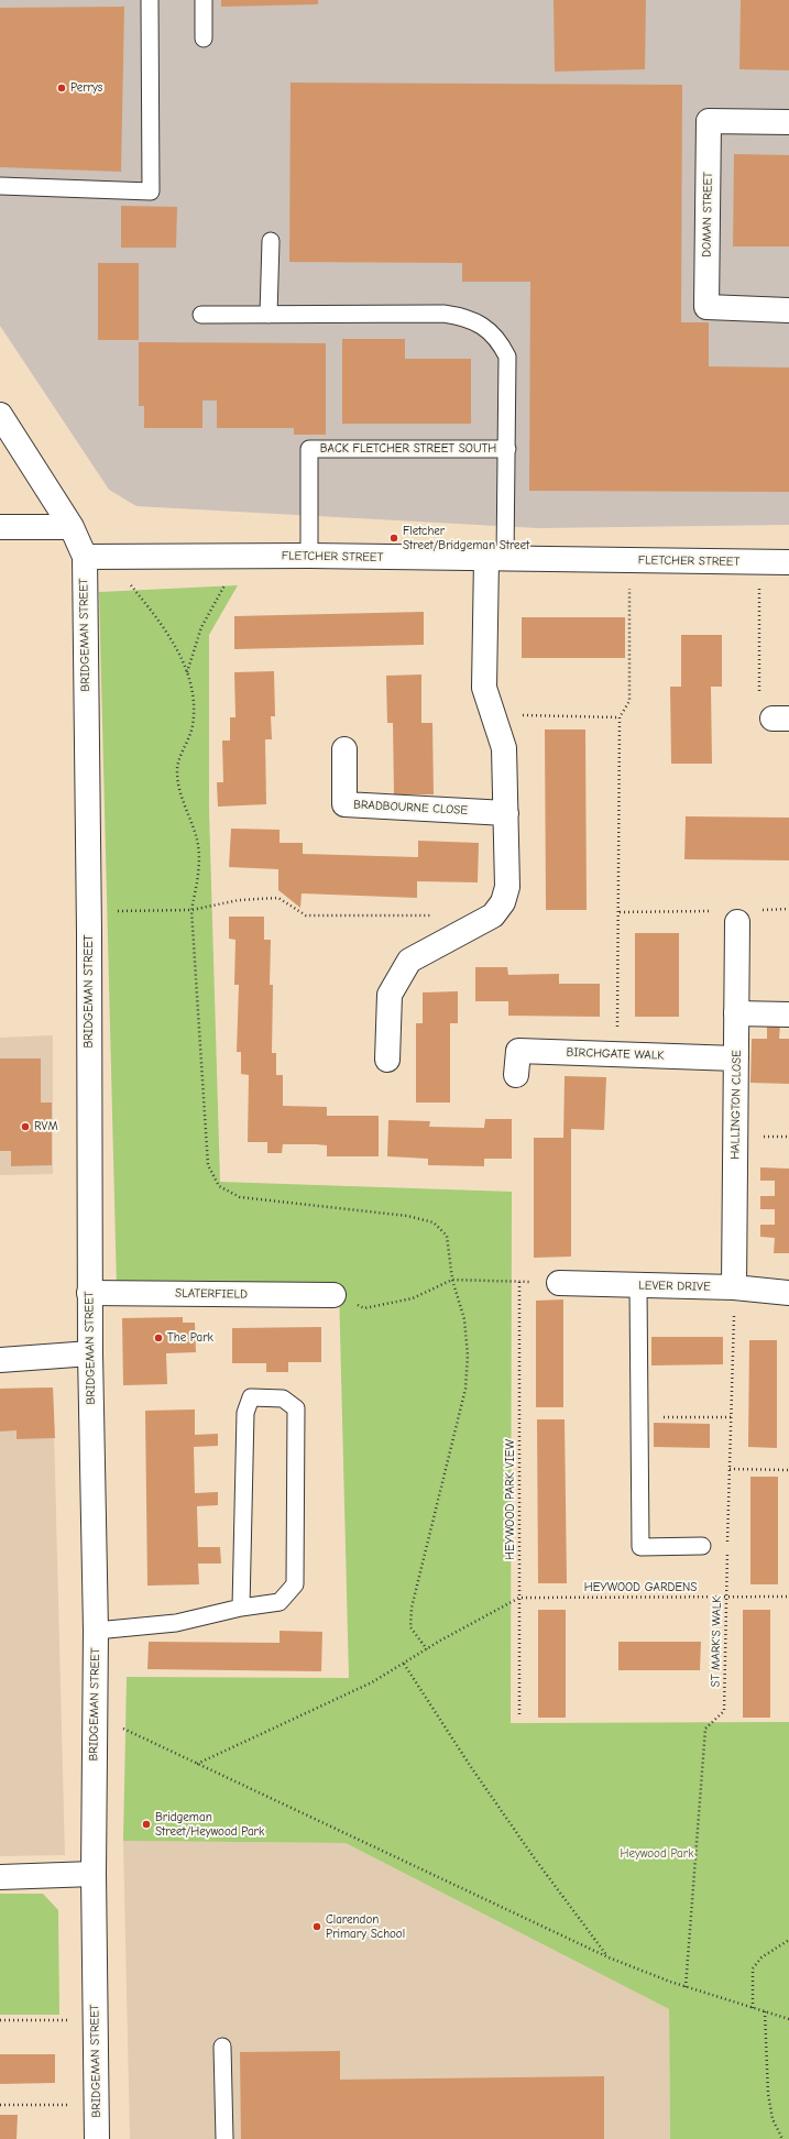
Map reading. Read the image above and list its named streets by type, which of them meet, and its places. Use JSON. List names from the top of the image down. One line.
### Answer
{"streets":{"street":["DOMAN STREET","FLETCHER STREET","BRIDGEMAN STREET","BRADBOURNE CLOSE","BIRCHGATE WALK","HALLINGTON CLOSE","LEVER DRIVE","SLATERFIELD"],"lane":["BACK FLETCHER STREET SOUTH"],"path":["HEYWOOD PARK VIEW","HEYWOOD GARDENS","ST MARK'S WALK"]},"crossings":[["BACK FLETCHER STREET SOUTH","FLETCHER STREET"],["FLETCHER STREET","BRIDGEMAN STREET"],["BRIDGEMAN STREET","SLATERFIELD"],["BIRCHGATE WALK","HALLINGTON CLOSE"],["HALLINGTON CLOSE","LEVER DRIVE"],["HALLINGTON CLOSE","ST MARK'S WALK"],["LEVER DRIVE","ST MARK'S WALK"],["HEYWOOD PARK VIEW","HEYWOOD GARDENS"],["HEYWOOD GARDENS","ST MARK'S WALK"]],"parks":["Heywood Park"],"places":["Perrys","Fletcher Street/Bridgeman Street","RVM","The Park","Bridgeman Street/Heywood Park","Clarendon Primary School"]}
